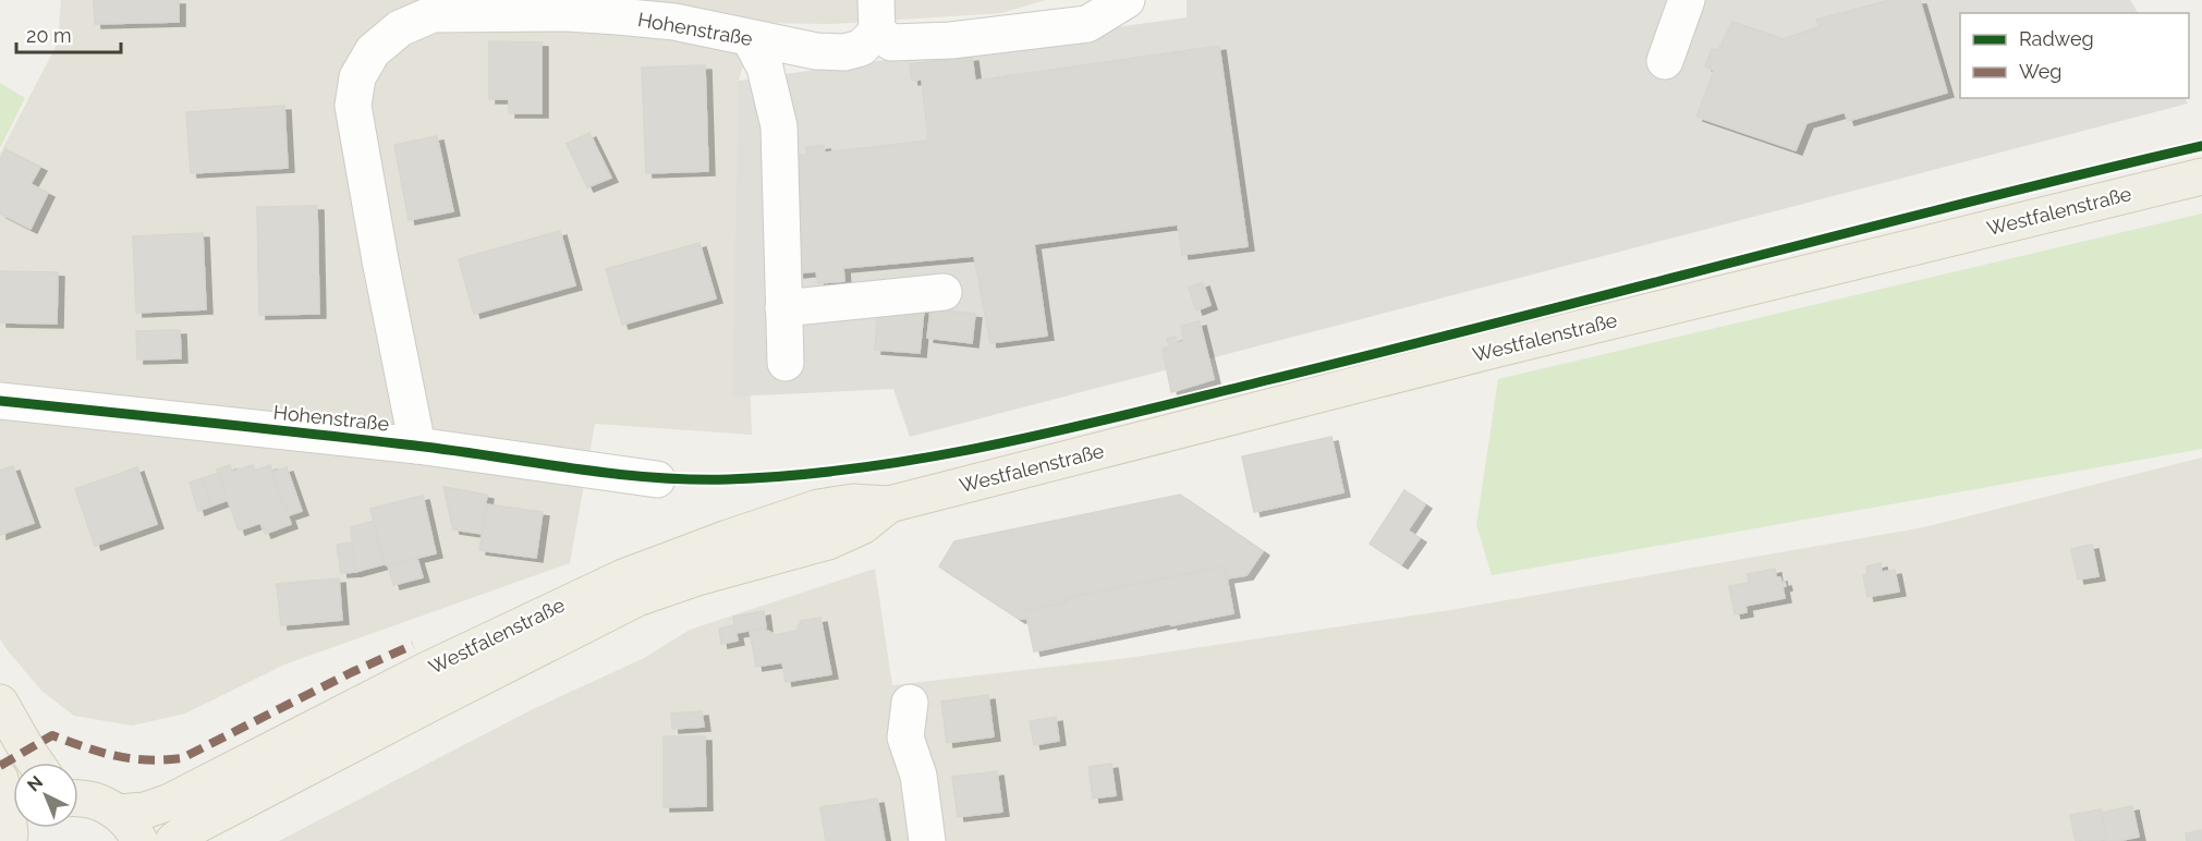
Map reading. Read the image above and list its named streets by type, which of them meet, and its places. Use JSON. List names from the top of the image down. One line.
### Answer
{"streets":{"main road":["Westfalenstraße"],"street":["Hohenstraße"]},"legend":["Radweg","Weg"],"scale_bar":"20 m","north":"top left"}
